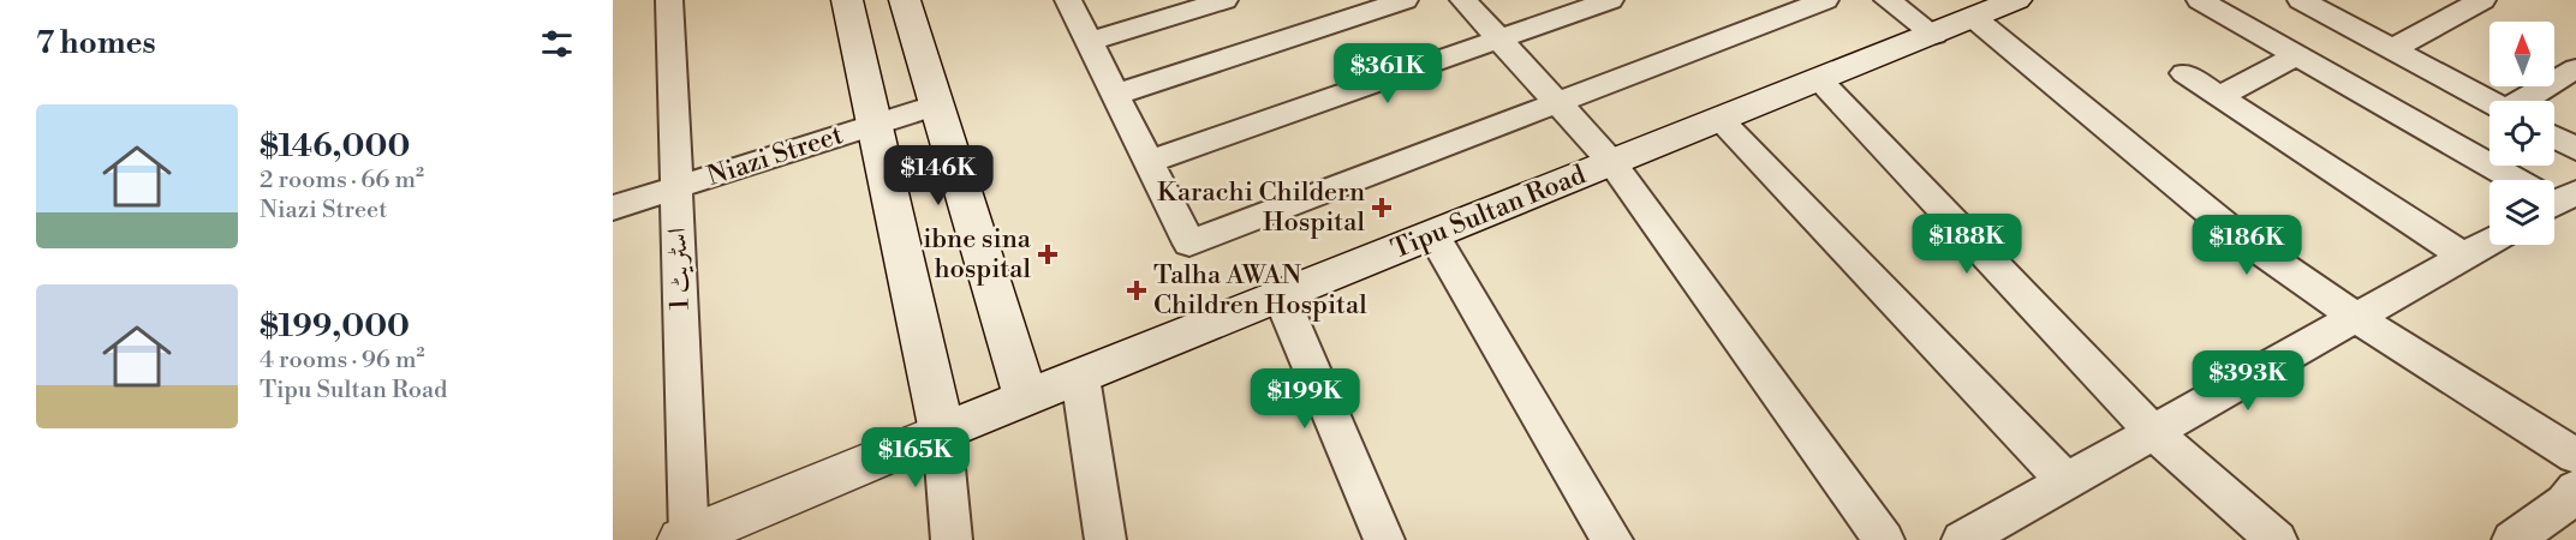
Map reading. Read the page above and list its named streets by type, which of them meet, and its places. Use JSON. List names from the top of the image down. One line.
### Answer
{"streets":{"main road":["Tipu Sultan Road"],"street":["Niazi Street","اسٹریٹ 1"]},"crossings":[["Niazi Street","اسٹریٹ 1"],["Tipu Sultan Road","اسٹریٹ 1"]],"places":{"health":["Karachi Childern Hospital","ibne sina hospital","Talha AWAN Children Hospital"]},"north":"top","page":{"heading":"7 homes","price":["$361K","$146K","$188K","$186K","$393K","$199K","$165K"],"list":[{"name":"$146,000","note":"2 rooms · 66 m² · Niazi Street"},{"name":"$199,000","note":"4 rooms · 96 m² · Tipu Sultan Road"}]}}
